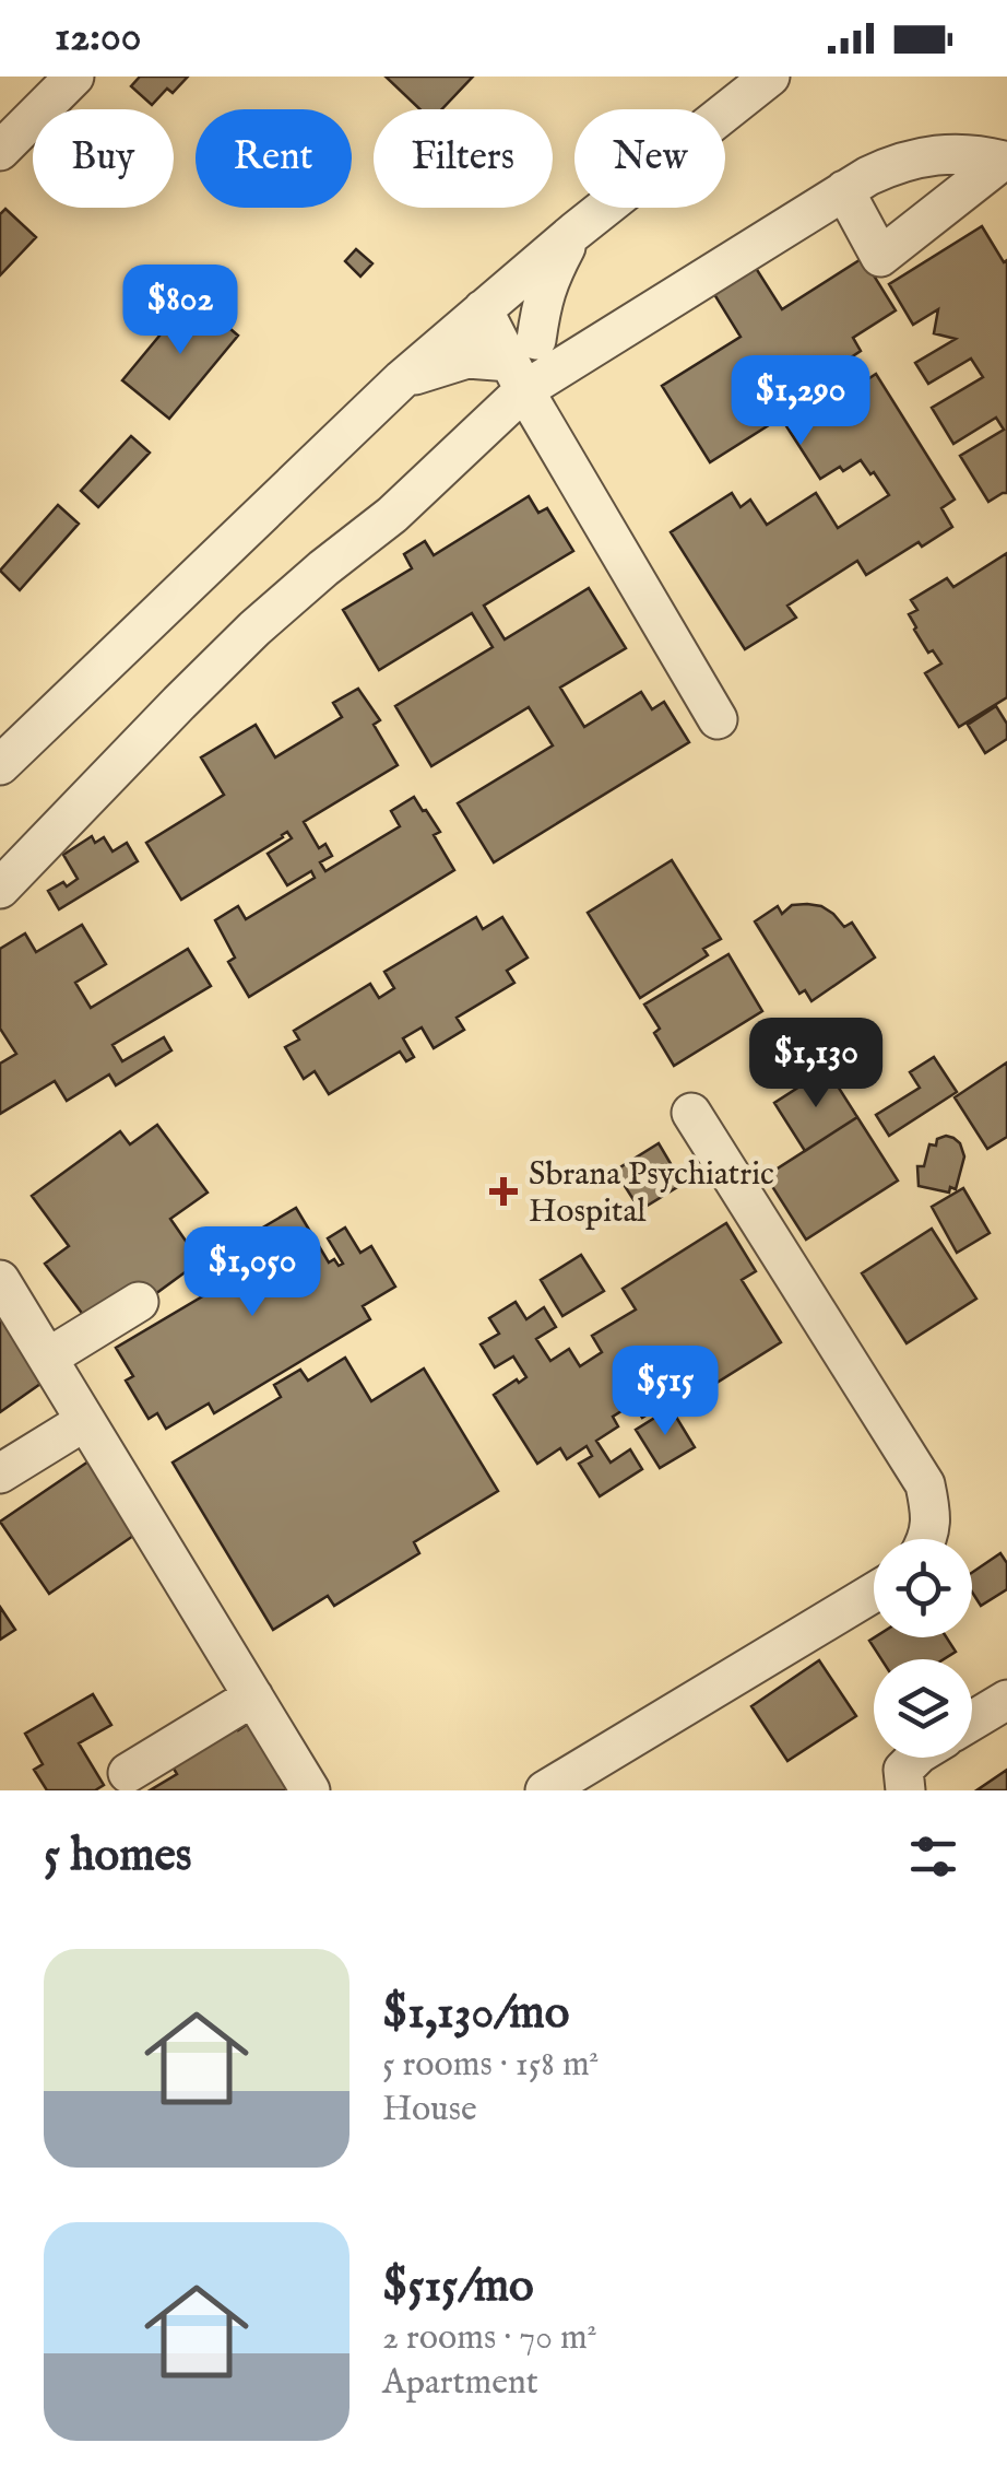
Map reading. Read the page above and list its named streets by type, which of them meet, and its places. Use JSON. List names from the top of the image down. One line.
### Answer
{"places":{"health":["Sbrana Psychiatric Hospital"]},"page":{"status":"12:00","chip":["Buy","Rent","Filters","New"],"price":["$802","$1,290","$1,130","$1,050","$515"],"heading":"5 homes","list":[{"name":"$1,130/mo","note":"5 rooms · 158 m² · House"},{"name":"$515/mo","note":"2 rooms · 70 m² · Apartment"}]}}
